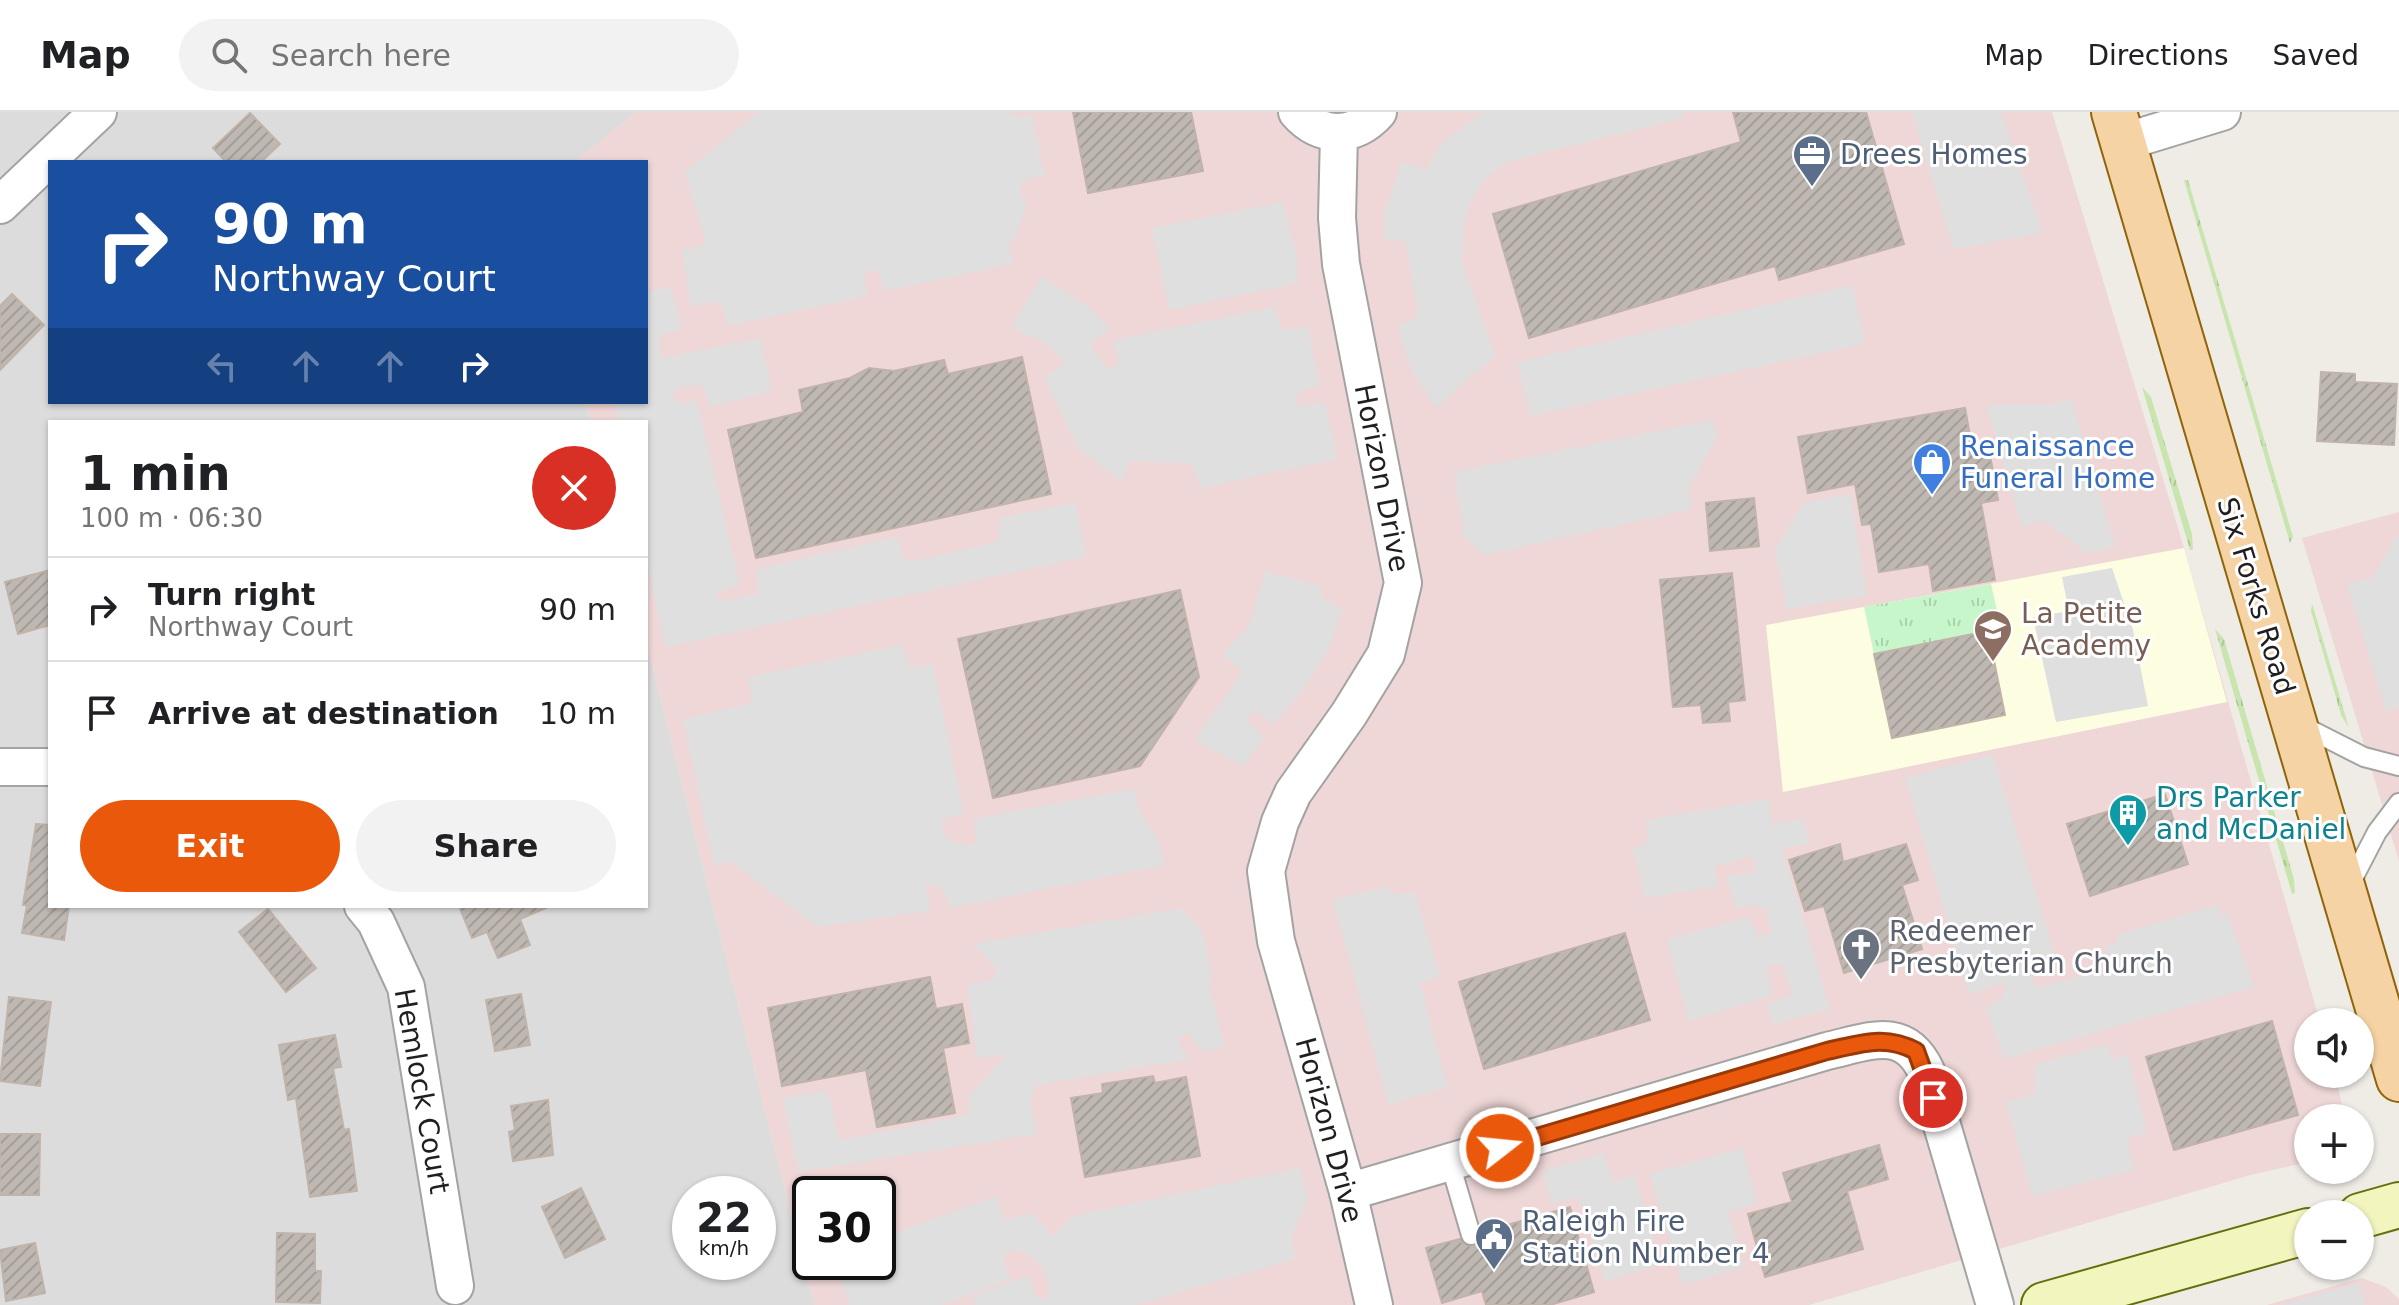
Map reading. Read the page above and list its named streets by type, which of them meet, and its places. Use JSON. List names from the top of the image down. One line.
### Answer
{"streets":{"main road":["Six Forks Road"],"street":["Horizon Drive","Hemlock Court"]},"places":{"office":["Drees Homes"],"shop":["Renaissance Funeral Home"],"school or university":["La Petite Academy"],"building":["Drs Parker and McDaniel"],"church":["Redeemer Presbyterian Church"],"public building":["Raleigh Fire Station Number 4"]},"page":{"header":"Map","search":"Search here","nav":["Map","Directions","Saved"],"turn":["90 m","Northway Court"],"heading":["1 min","100 m · 06:30"],"list":[{"name":"Turn right","note":"Northway Court","value":"90 m"},{"name":"Arrive at destination","value":"10 m"}],"buttons":["Exit","Share"],"map_buttons":["+","−"],"speed":"22 km/h","limit":"30"}}
